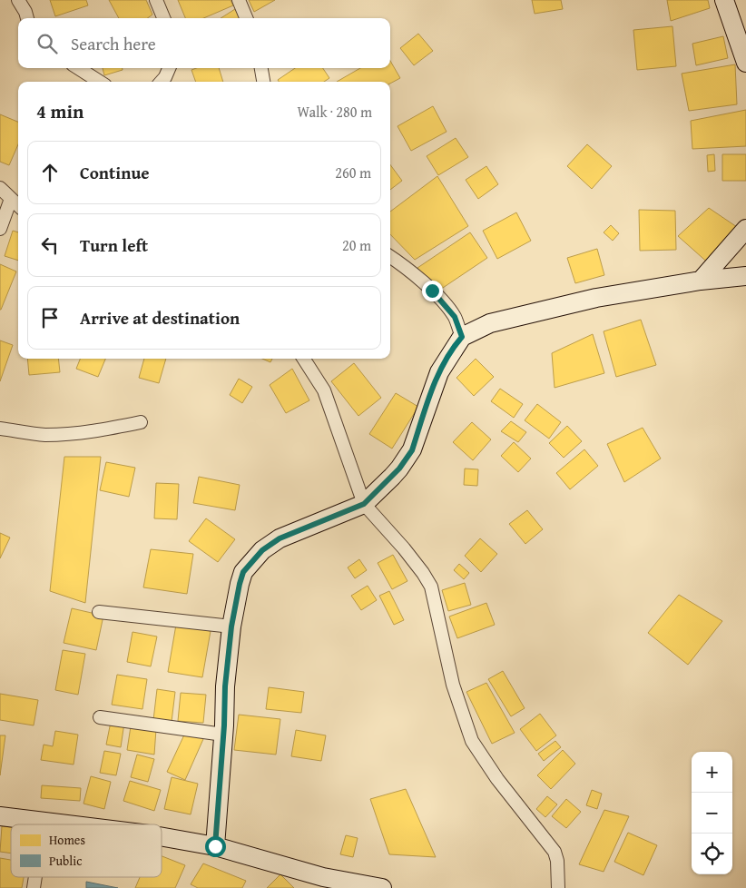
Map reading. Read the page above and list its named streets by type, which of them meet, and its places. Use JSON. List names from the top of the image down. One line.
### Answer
{"legend":["Homes","Public"],"page":{"search":"Search here","heading":["4 min","Walk · 280 m"],"list":[["Continue","260 m"],["Turn left","20 m"],"Arrive at destination"],"map_buttons":["+","−"]}}
